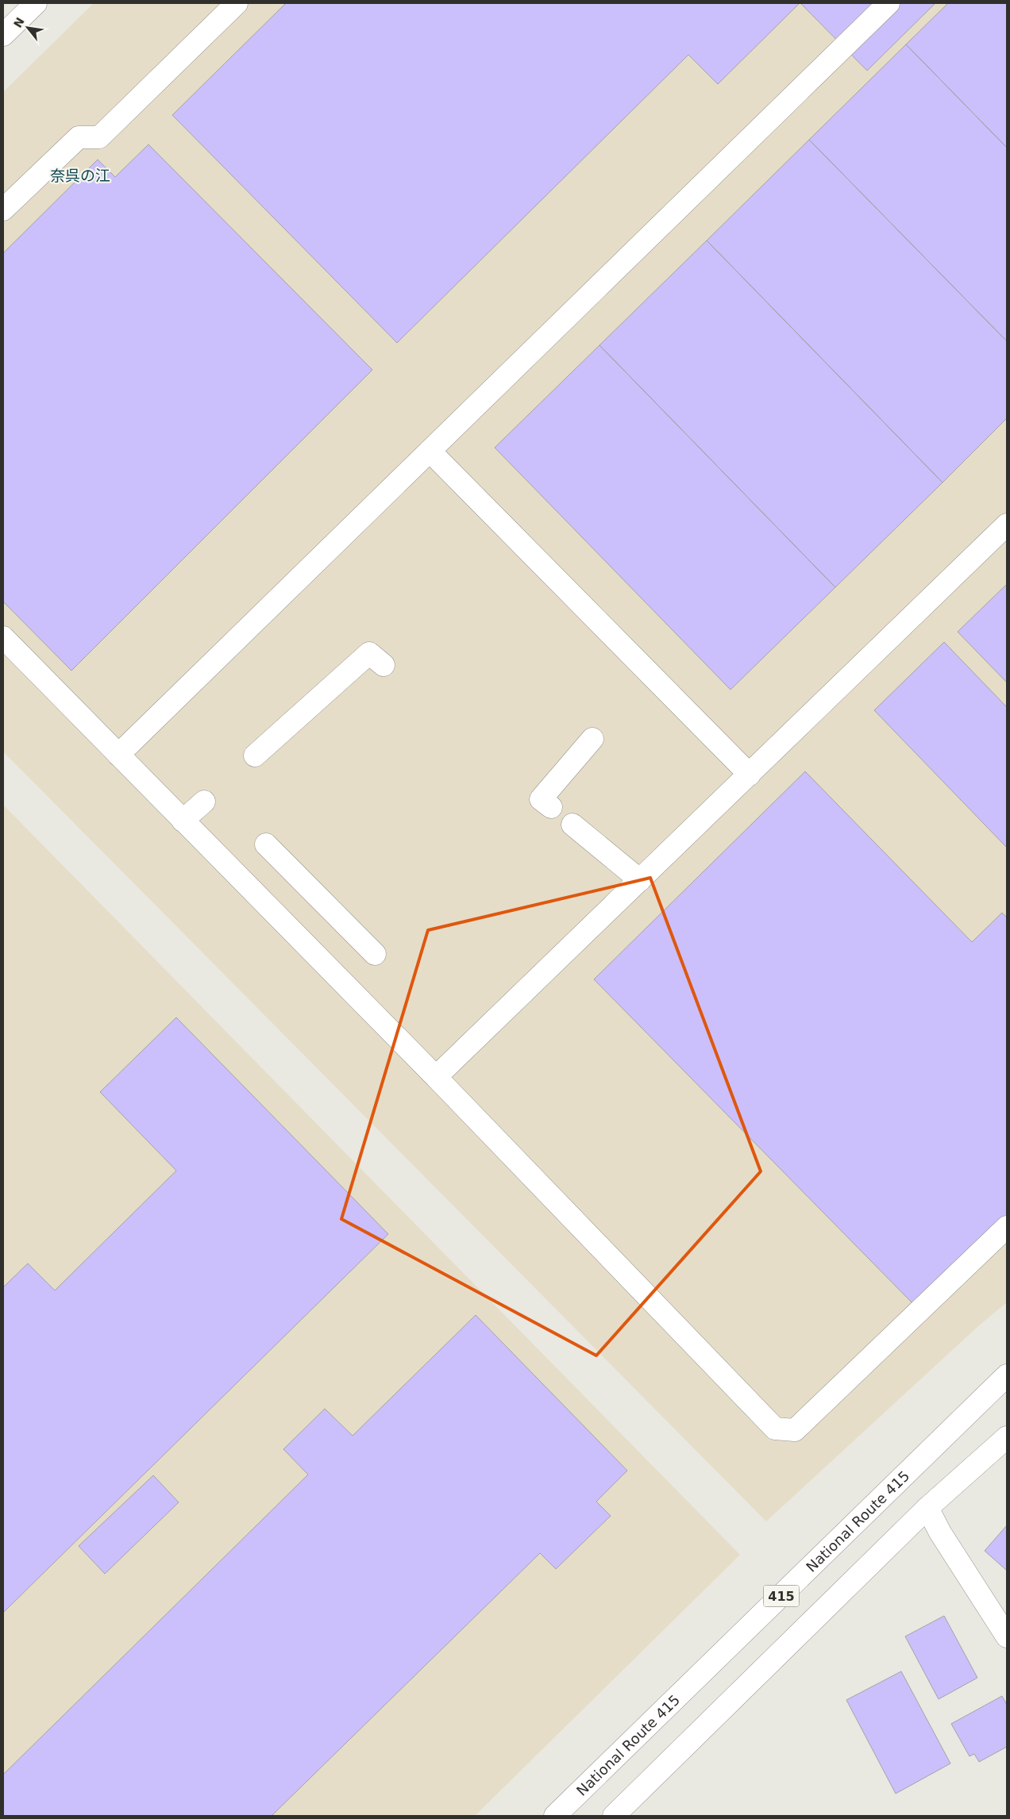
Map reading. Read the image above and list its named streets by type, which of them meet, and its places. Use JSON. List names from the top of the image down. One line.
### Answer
{"streets":{"main road":["National Route 415","415"]},"districts":["奈呉の江"],"north":"top left"}
